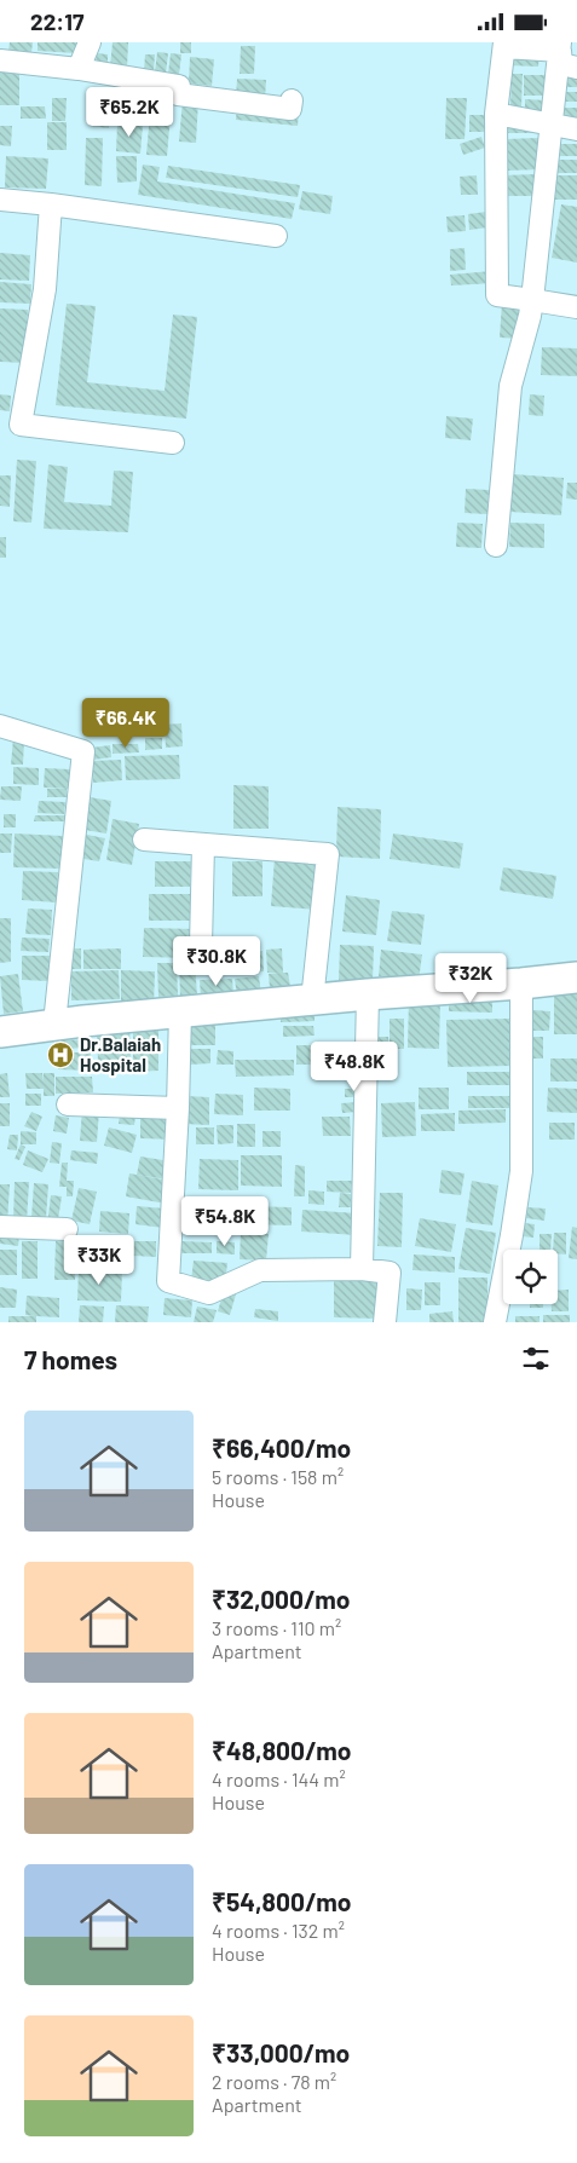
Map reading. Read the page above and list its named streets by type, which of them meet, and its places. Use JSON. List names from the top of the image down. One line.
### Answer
{"places":{"hospital":["Dr.Balaiah Hospital"]},"page":{"status":"22:17","price":["₹65.2K","₹66.4K","₹30.8K","₹32K","₹48.8K","₹54.8K","₹33K"],"heading":"7 homes","list":[{"name":"₹66,400/mo","note":"5 rooms · 158 m² · House"},{"name":"₹32,000/mo","note":"3 rooms · 110 m² · Apartment"},{"name":"₹48,800/mo","note":"4 rooms · 144 m² · House"},{"name":"₹54,800/mo","note":"4 rooms · 132 m² · House"},{"name":"₹33,000/mo","note":"2 rooms · 78 m² · Apartment"}]}}
